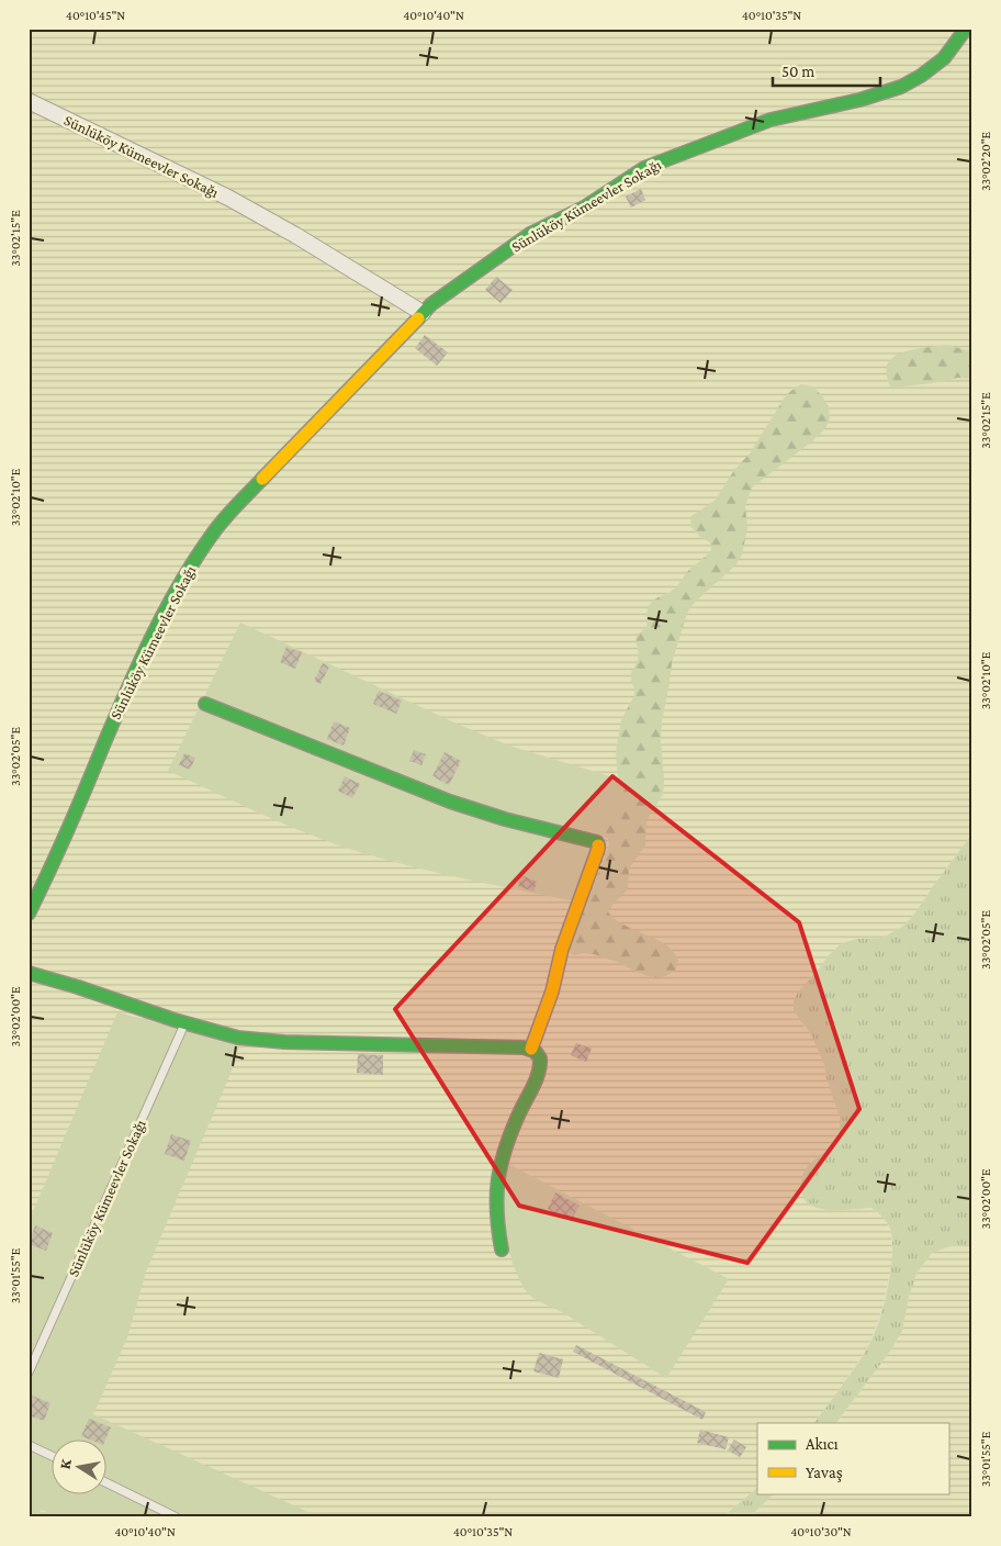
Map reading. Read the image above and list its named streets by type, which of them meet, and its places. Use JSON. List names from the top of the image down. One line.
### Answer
{"streets":{"street":["Sünlüköy Kümeevler Sokağı"]},"legend":["Akıcı","Yavaş"],"scale_bar":"50 m","north":"left","coordinates":["40°10'45\"N","40°10'40\"N","40°10'35\"N","33°02'20\"E","33°02'15\"E","33°02'10\"E","33°02'05\"E","33°02'00\"E","33°01'55\"E","40°10'30\"N"]}
